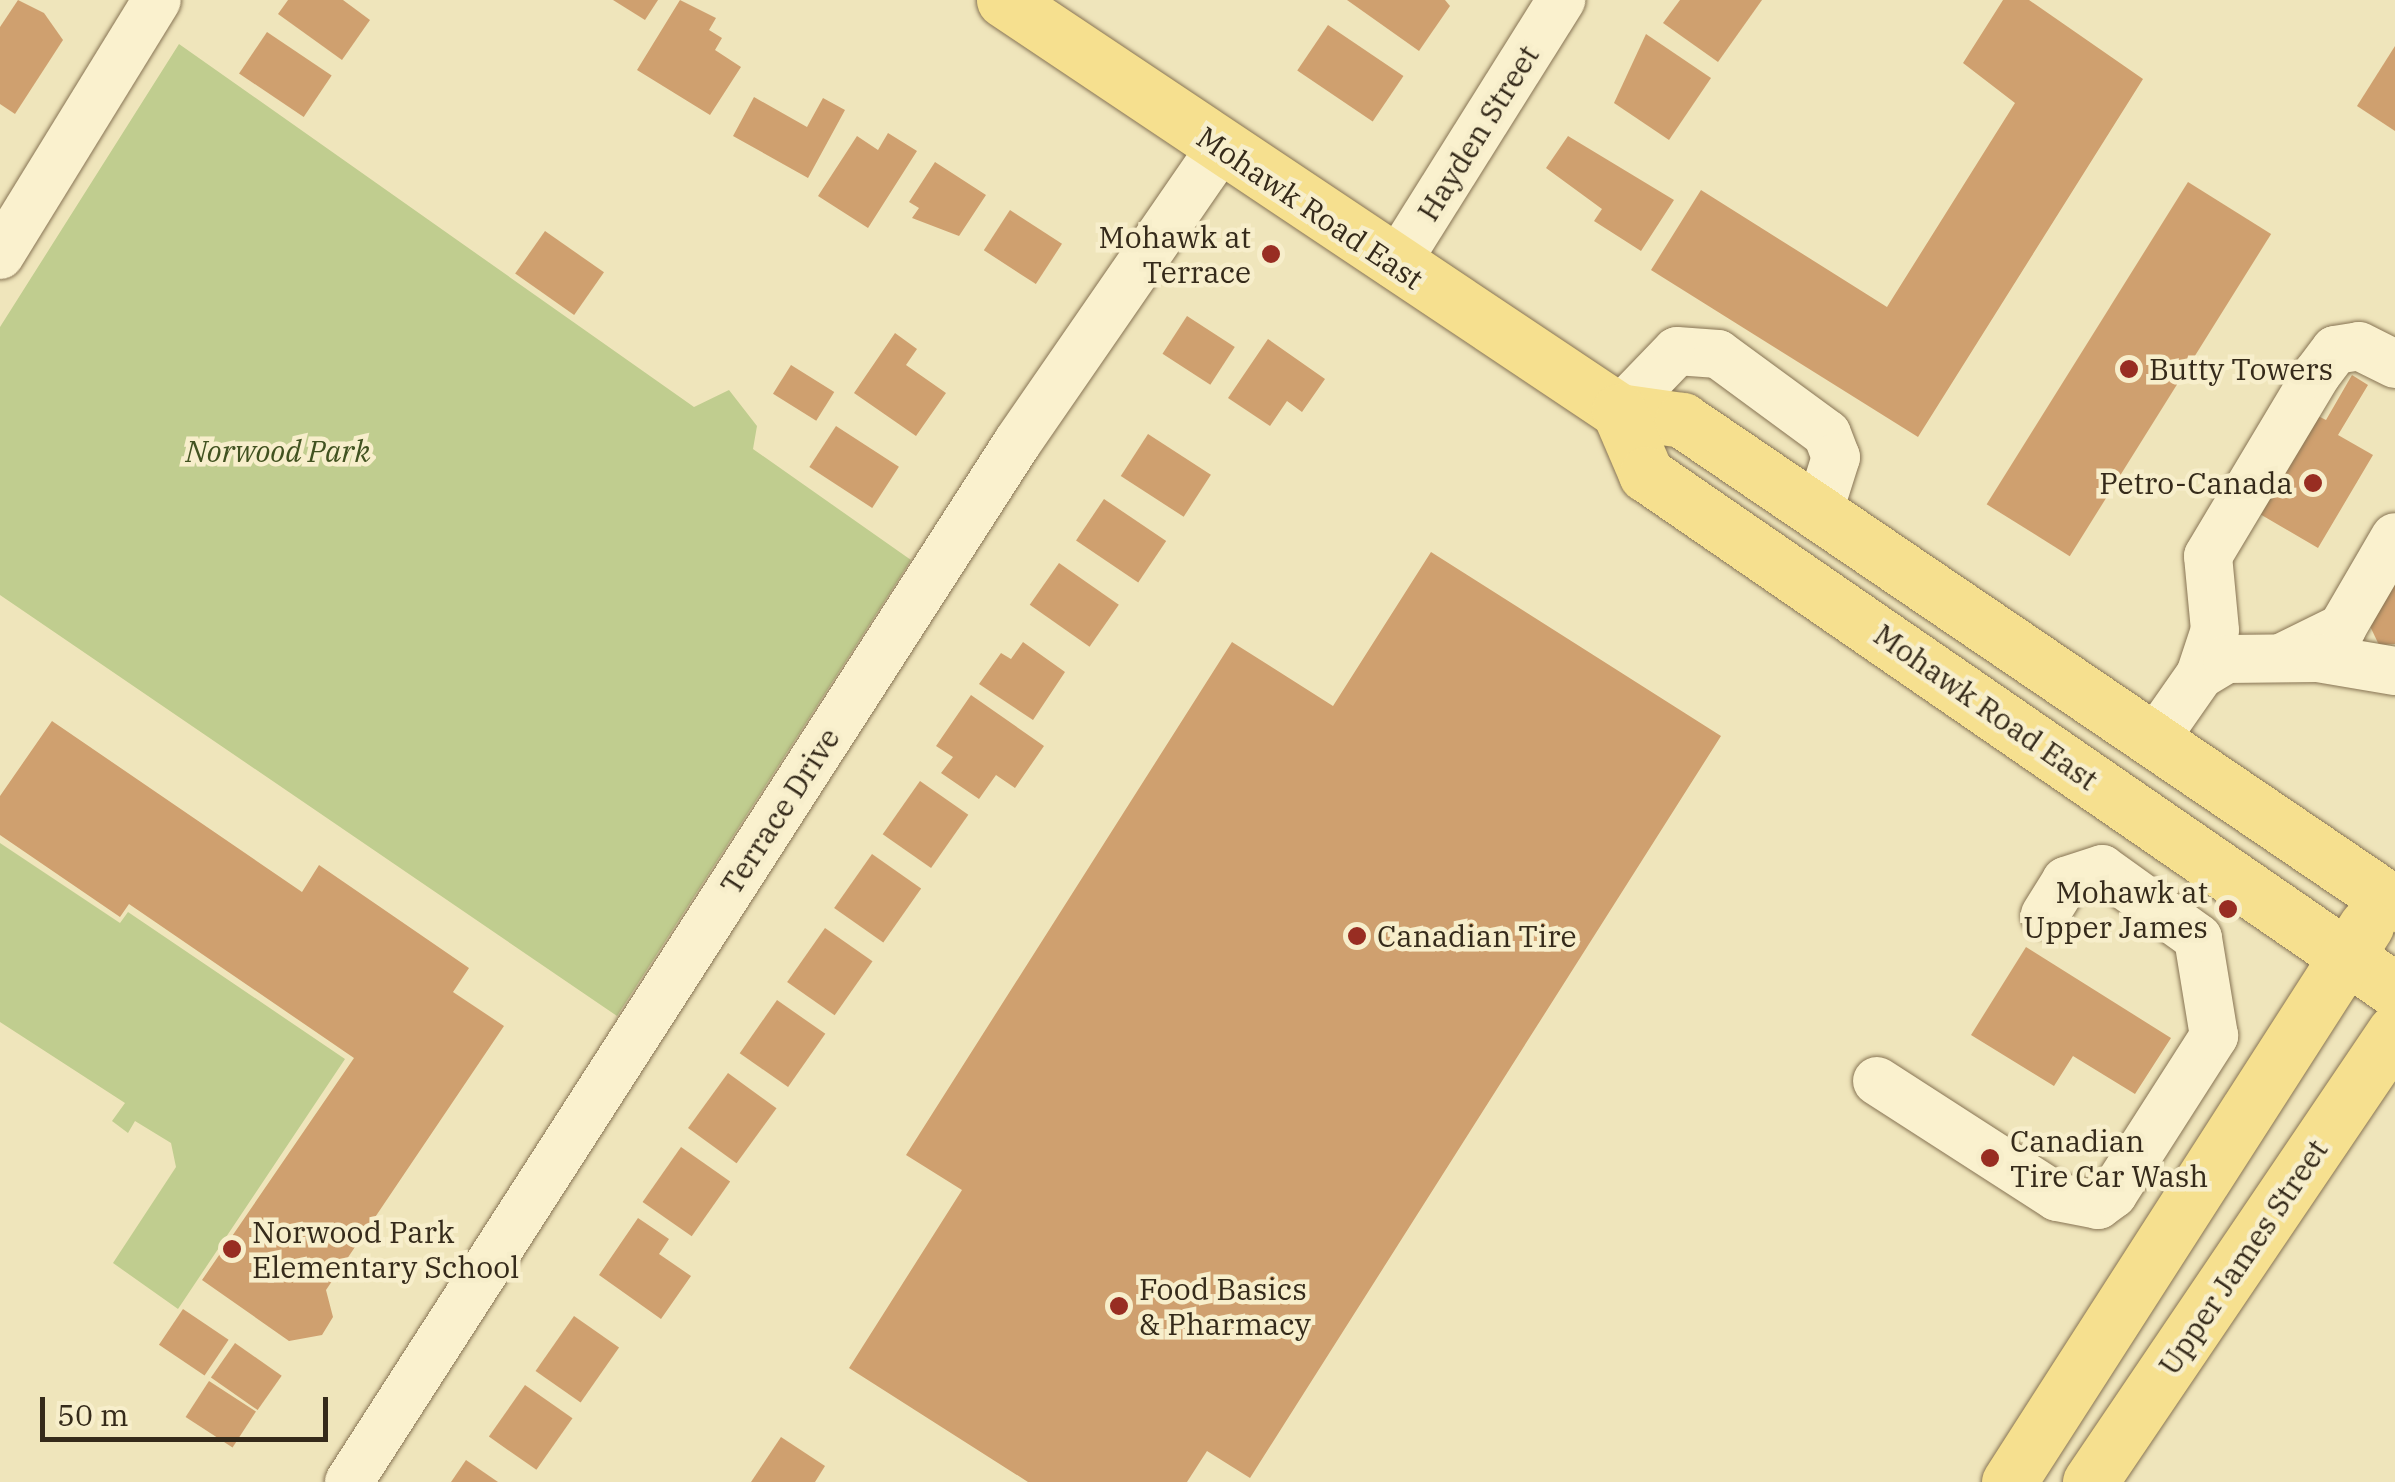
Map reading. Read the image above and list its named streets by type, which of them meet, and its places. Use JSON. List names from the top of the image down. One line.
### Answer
{"streets":{"main road":["Mohawk Road East","Upper James Street"],"street":["Hayden Street","Terrace Drive"]},"crossings":[["Hayden Street","Mohawk Road East"],["Mohawk Road East","Terrace Drive"],["Mohawk Road East","Upper James Street"]],"parks":["Norwood Park"],"places":["Mohawk at Terrace","Butty Towers","Petro-Canada","Mohawk at Upper James","Canadian Tire","Canadian Tire Car Wash","Norwood Park Elementary School","Food Basics & Pharmacy"],"scale_bar":"50 m"}
